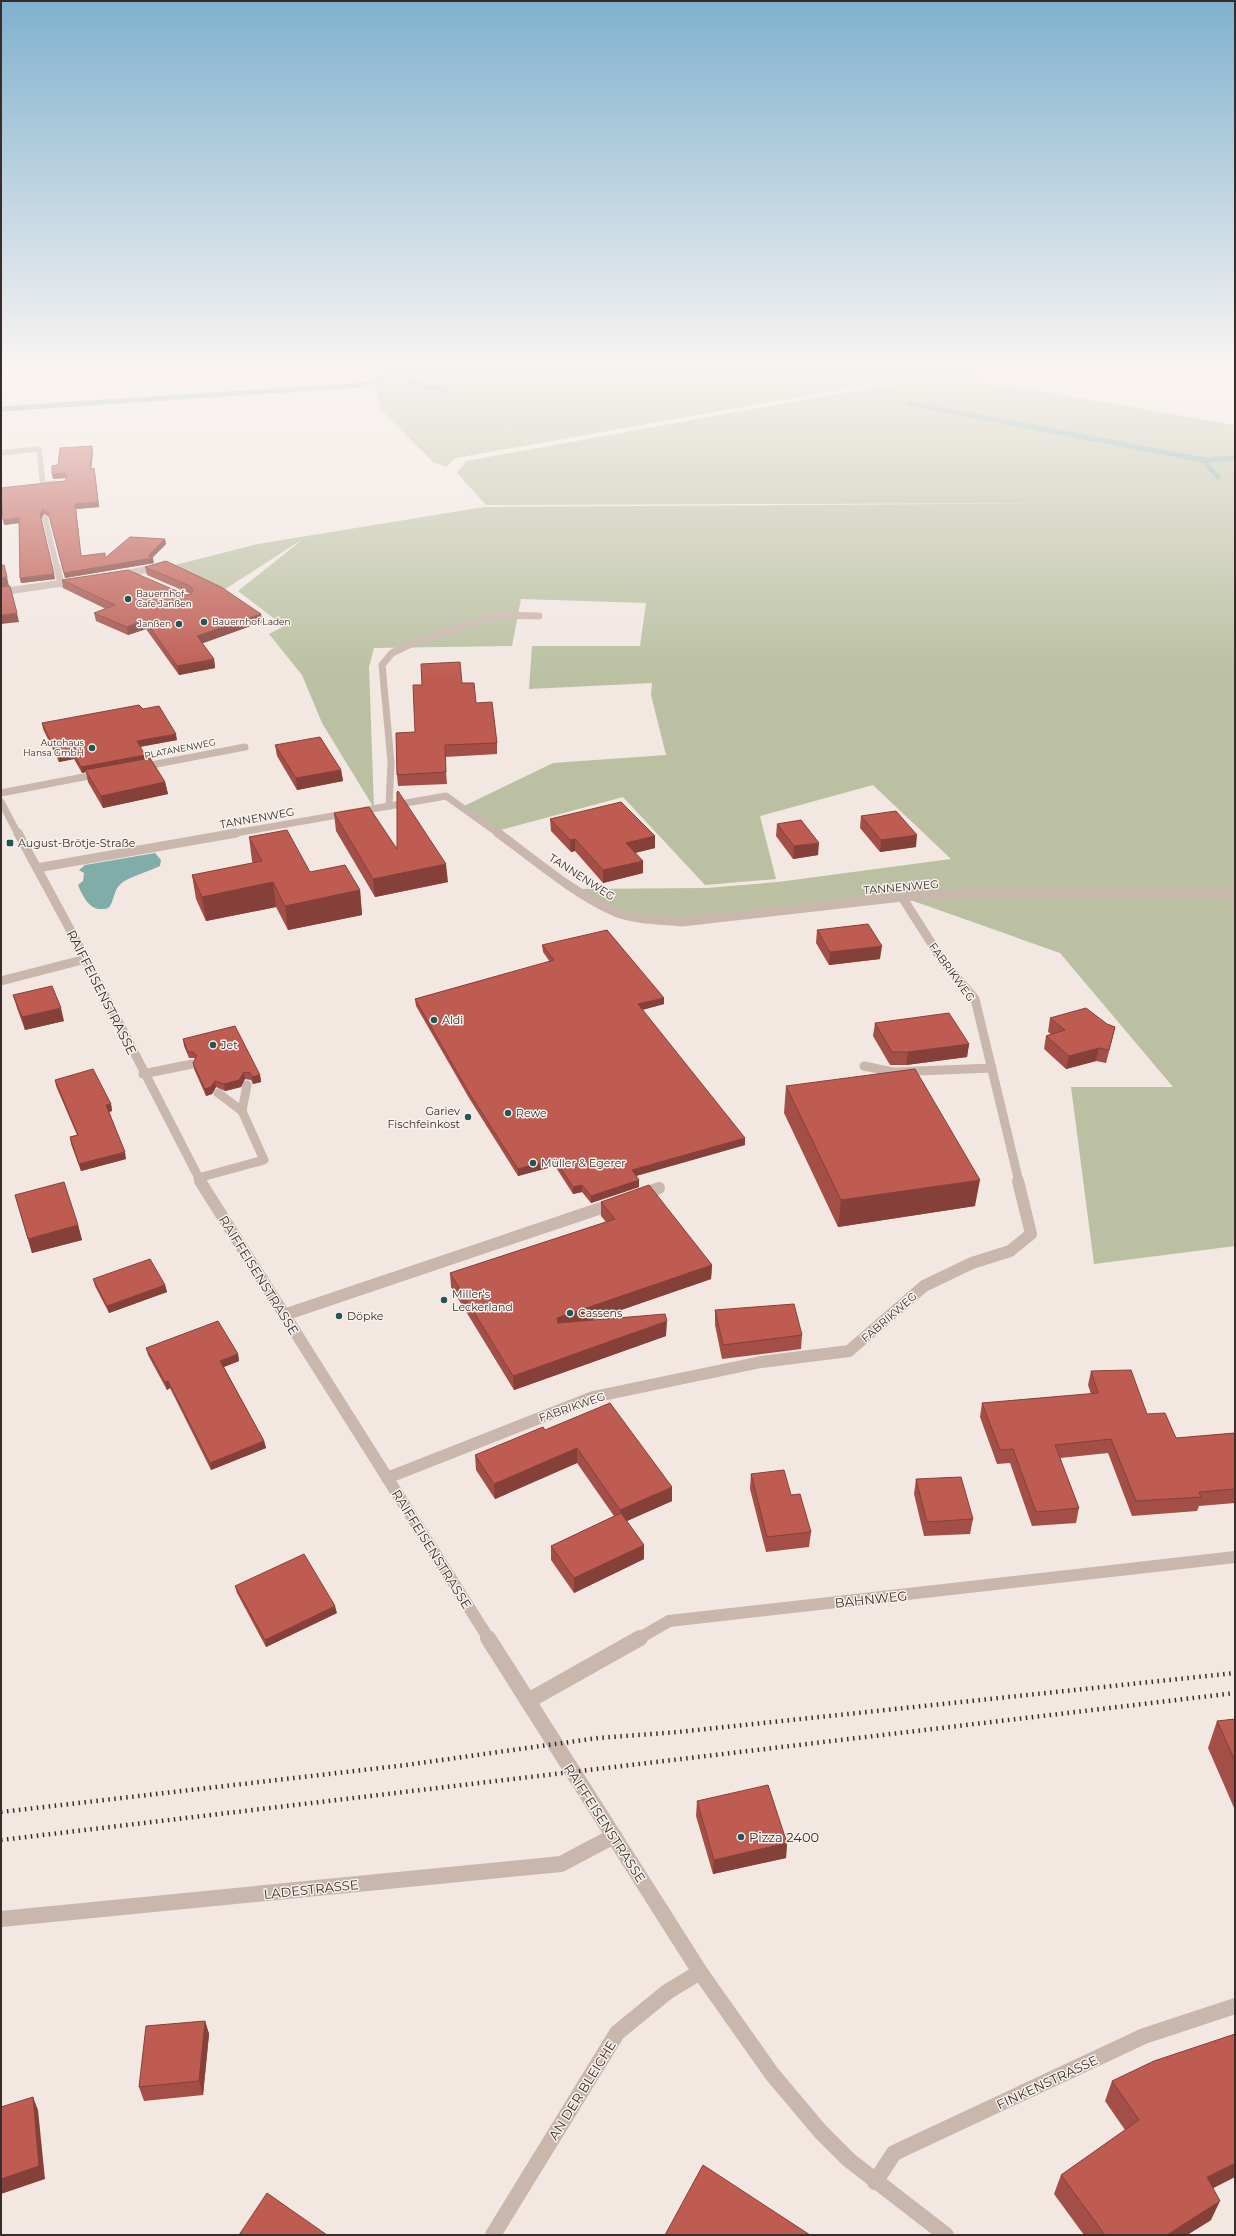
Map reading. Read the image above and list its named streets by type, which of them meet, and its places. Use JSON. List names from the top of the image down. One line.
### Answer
{"streets":{"street":["PLATANENWEG","TANNENWEG","FABRIKWEG","RAIFFEISENSTRASSE","BAHNWEG","LADESTRASSE","FINKENSTRASSE","AN DER BLEICHE"]},"crossings":[["TANNENWEG","FABRIKWEG"],["TANNENWEG","RAIFFEISENSTRASSE"],["FABRIKWEG","RAIFFEISENSTRASSE"],["RAIFFEISENSTRASSE","BAHNWEG"],["RAIFFEISENSTRASSE","LADESTRASSE"],["RAIFFEISENSTRASSE","FINKENSTRASSE"],["RAIFFEISENSTRASSE","AN DER BLEICHE"]],"places":{"other":["Bauernhof Cafe Janßen","Bauernhof Laden","Janßen","Autohaus Hansa GmbH","Aldi","Jet","Rewe","Gariev Fischfeinkost","Müller & Egerer","Miller's Leckerland","Cassens","Döpke","Pizza 2400"],"transit":["August-Brötje-Straße"]}}
